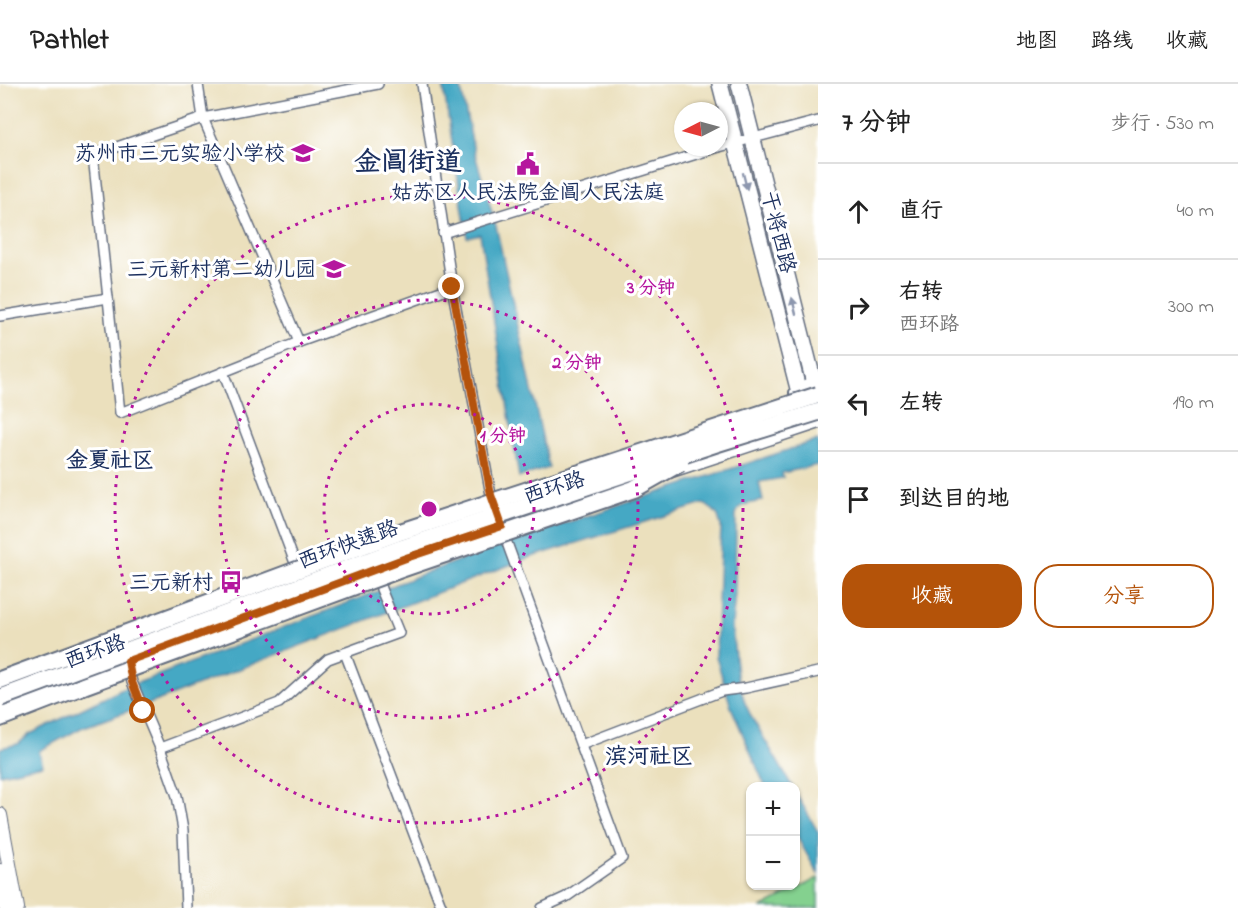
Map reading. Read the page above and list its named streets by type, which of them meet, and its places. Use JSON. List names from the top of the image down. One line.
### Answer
{"streets":{"highway":["西环快速路"],"main road":["干将西路","西环路"]},"crossings":[["干将西路","西环路"],["干将西路","西环快速路"],["西环路","西环快速路"]],"districts":["金阊街道","金夏社区","滨河社区"],"places":{"school or university":["苏州市三元实验小学校","三元新村第二幼儿园"],"public building":["姑苏区人民法院金阊人民法庭"],"bus stop":["三元新村"]},"north":"left","page":{"header":"Pathlet","nav":["地图","路线","收藏"],"heading":["7 分钟","步行 · 530 m"],"list":[["直行","40 m"],["右转","西环路","300 m"],["左转","190 m"],"到达目的地"],"buttons":["收藏","分享"],"map_buttons":["+","−"]},"rings":["3 分钟","2 分钟","1 分钟"]}
